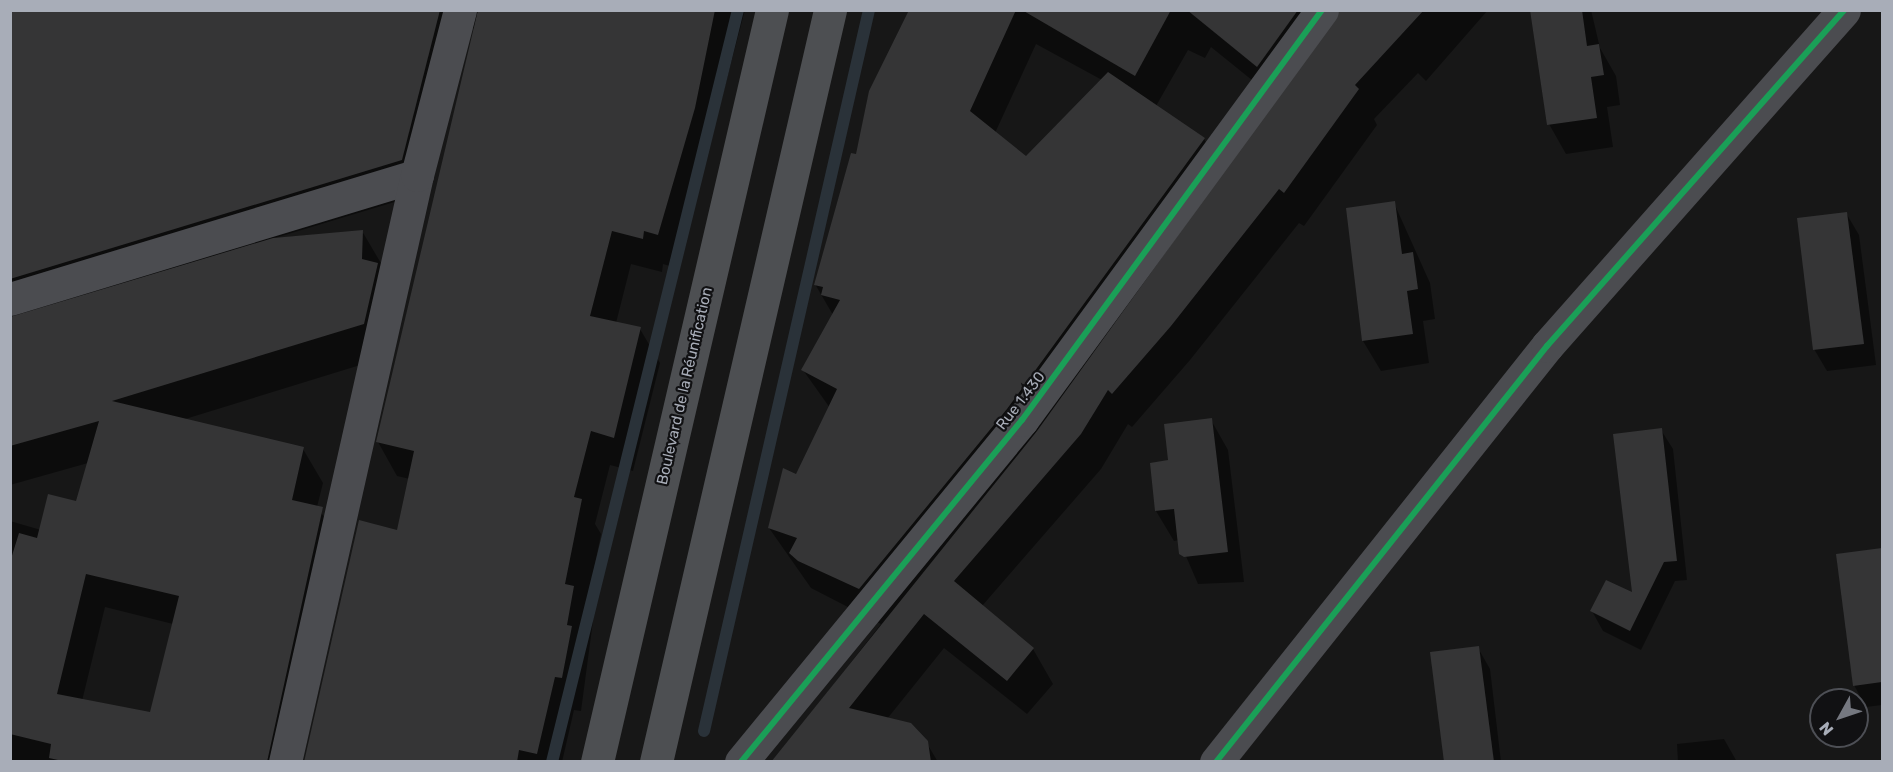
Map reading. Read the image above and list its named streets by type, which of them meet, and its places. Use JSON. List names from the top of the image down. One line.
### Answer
{"streets":{"main road":["Boulevard de la Réunification"],"street":["Rue 1.430"]},"north":"bottom left"}
